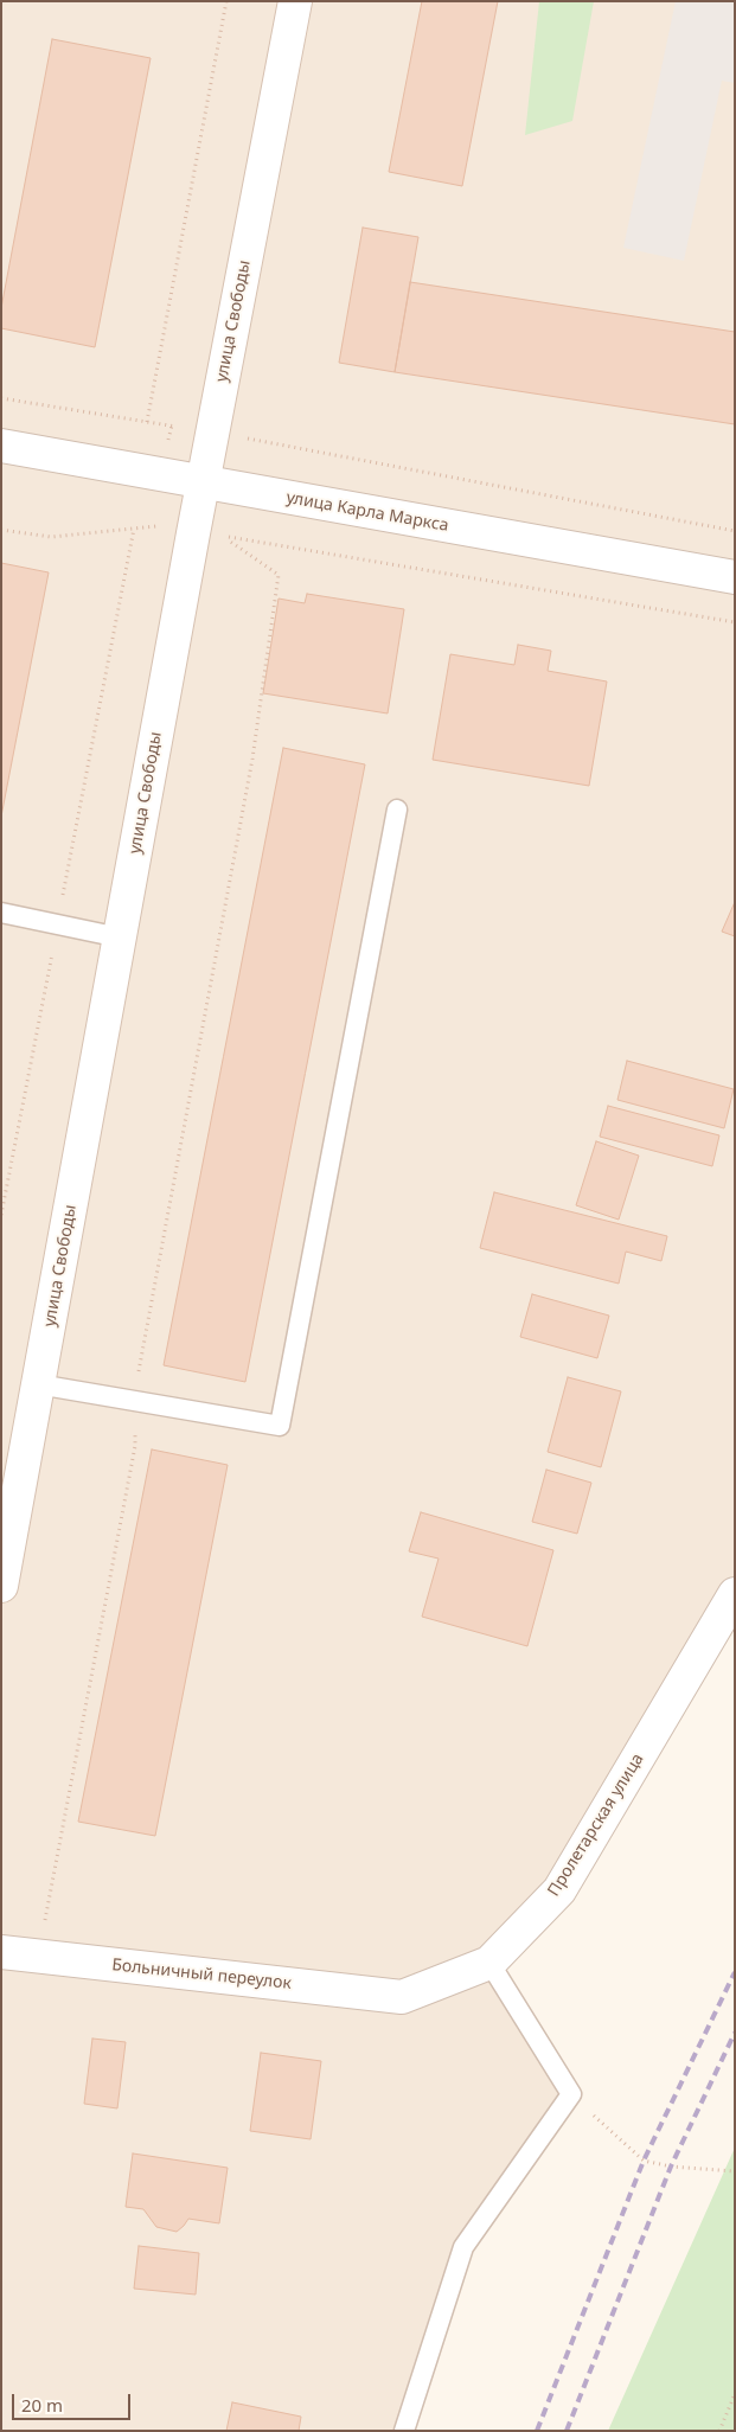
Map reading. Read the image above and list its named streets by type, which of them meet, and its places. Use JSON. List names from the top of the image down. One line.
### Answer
{"streets":{"street":["улица Свободы","улица Карла Маркса","Пролетарская улица","Больничный переулок"]},"crossings":[["улица Свободы","улица Карла Маркса"],["Пролетарская улица","Больничный переулок"]],"scale_bar":"20 m"}
